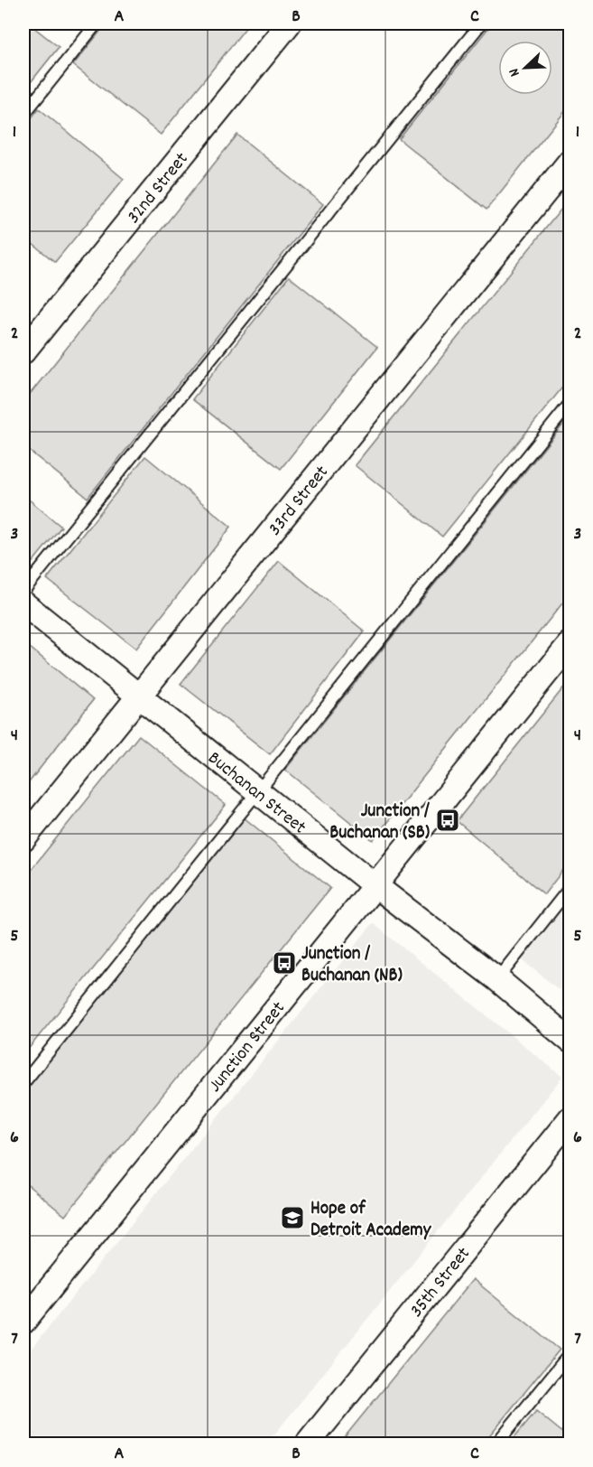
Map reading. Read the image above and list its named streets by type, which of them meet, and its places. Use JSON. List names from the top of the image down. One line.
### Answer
{"streets":{"street":["32nd Street","33rd Street","Buchanan Street","Junction Street","35th Street"]},"crossings":[["33rd Street","Buchanan Street"],["Buchanan Street","Junction Street"]],"places":{"bus stop":["Junction / Buchanan (SB)","Junction / Buchanan (NB)"],"school or university":["Hope of Detroit Academy"]},"north":"bottom left","grid":{"columns":["A","B","C"],"rows":["1","2","3","4","5","6","7"]}}
